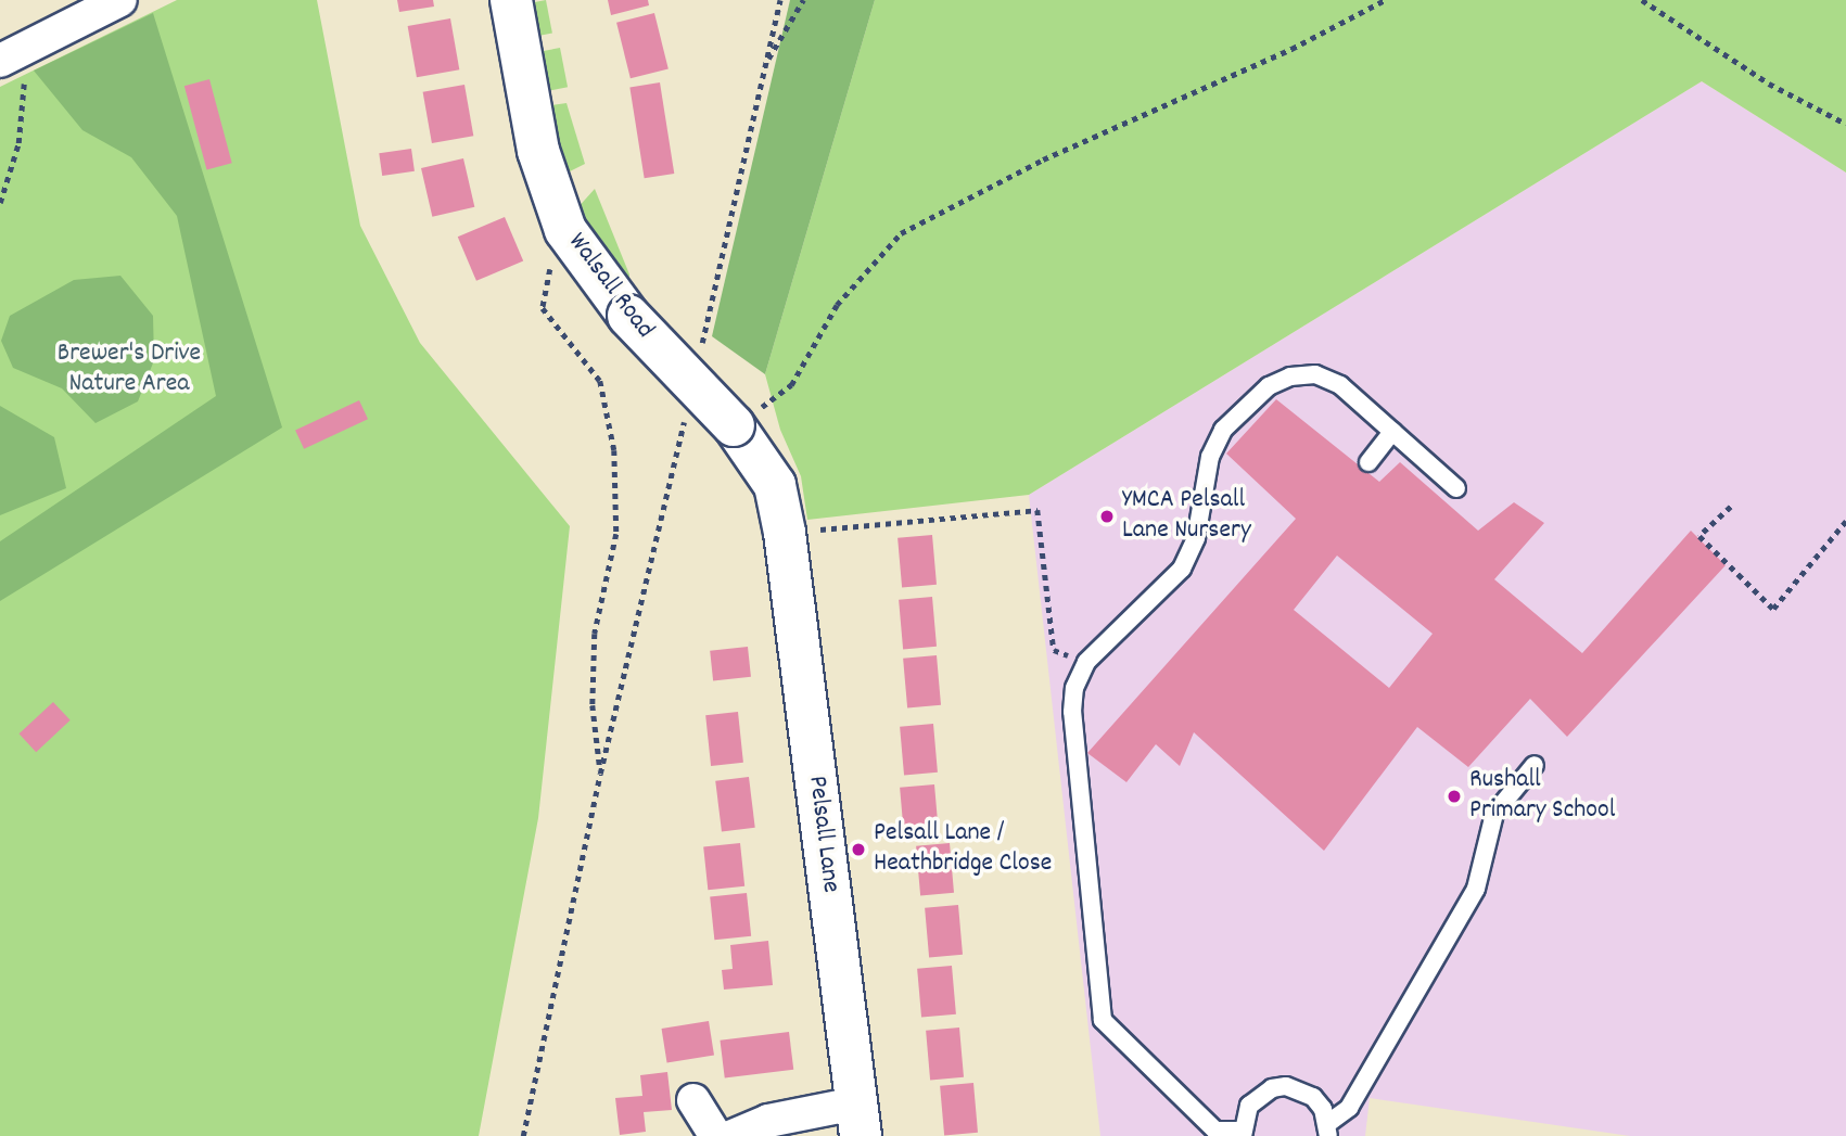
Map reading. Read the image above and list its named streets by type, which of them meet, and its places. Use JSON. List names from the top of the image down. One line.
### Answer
{"streets":{"main road":["Walsall Road","Pelsall Lane"]},"crossings":[["Walsall Road","Pelsall Lane"]],"parks":["Brewer's Drive Nature Area"],"places":["YMCA Pelsall Lane Nursery","Rushall Primary School","Pelsall Lane / Heathbridge Close"]}
